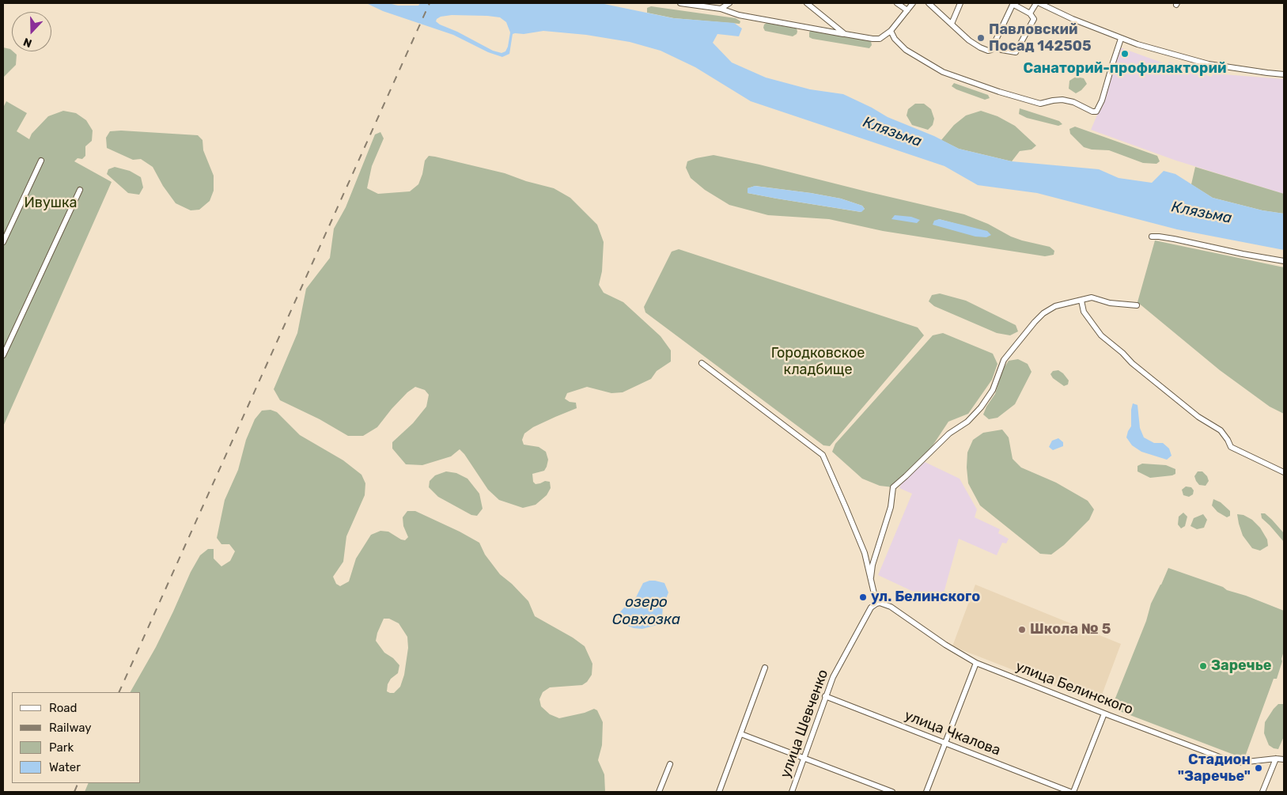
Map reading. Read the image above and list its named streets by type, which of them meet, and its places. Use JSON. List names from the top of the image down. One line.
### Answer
{"streets":{"street":["улица Белинского","улица Шевченко","улица Чкалова"]},"crossings":[["улица Белинского","улица Шевченко"],["улица Шевченко","улица Чкалова"]],"water":["Клязьма","озеро Совхозка"],"parks":["Ивушка","Городковское кладбище"],"places":["Павловский Посад 142505","Санаторий-профилакторий","ул. Белинского","Школа № 5","Заречье","Стадион \"Заречье\""],"legend":["Road","Railway","Park","Water"],"north":"bottom"}
